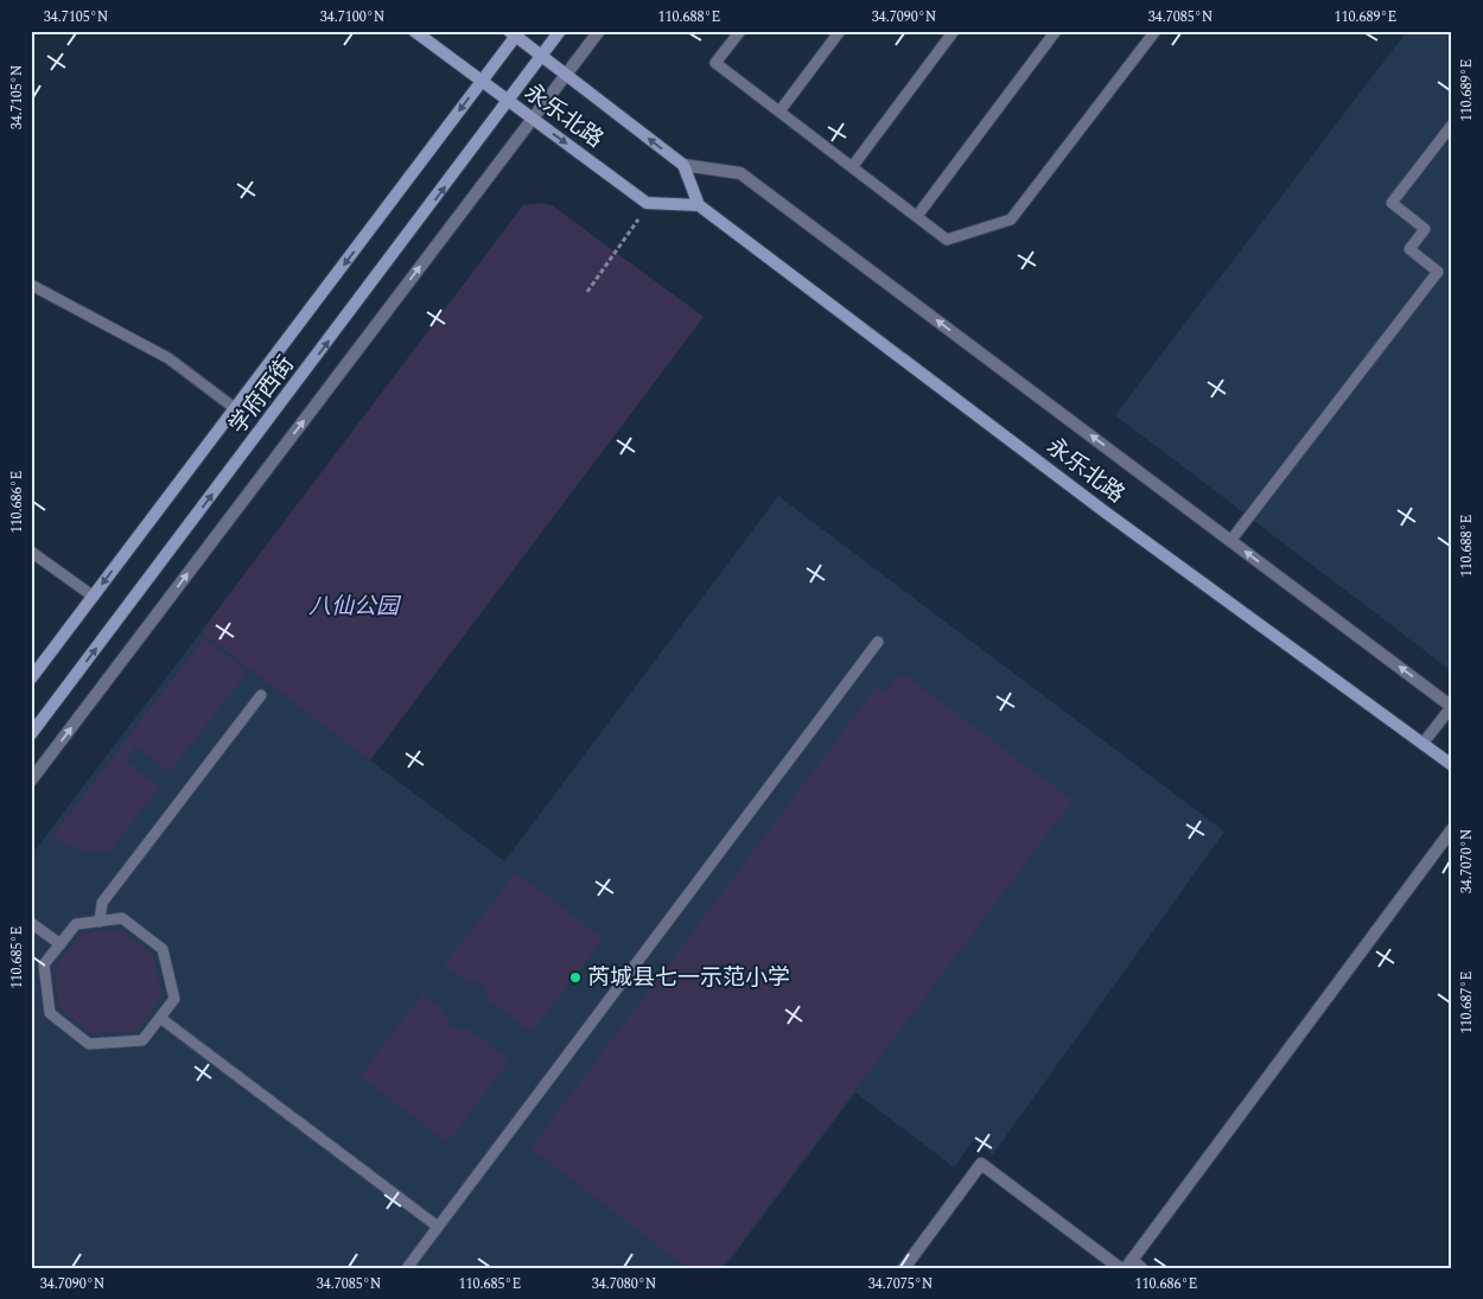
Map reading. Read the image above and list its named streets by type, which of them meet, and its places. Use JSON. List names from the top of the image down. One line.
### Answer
{"streets":{"street":["永乐北路","学府西街"]},"crossings":[["永乐北路","学府西街"]],"parks":["八仙公园"],"places":["芮城县七一示范小学"],"coordinates":["34.7105°N","34.7100°N","110.688°E","34.7090°N","34.7085°N","110.689°E","110.686°E","34.7070°N","110.685°E","110.687°E","34.7080°N","34.7075°N"]}
